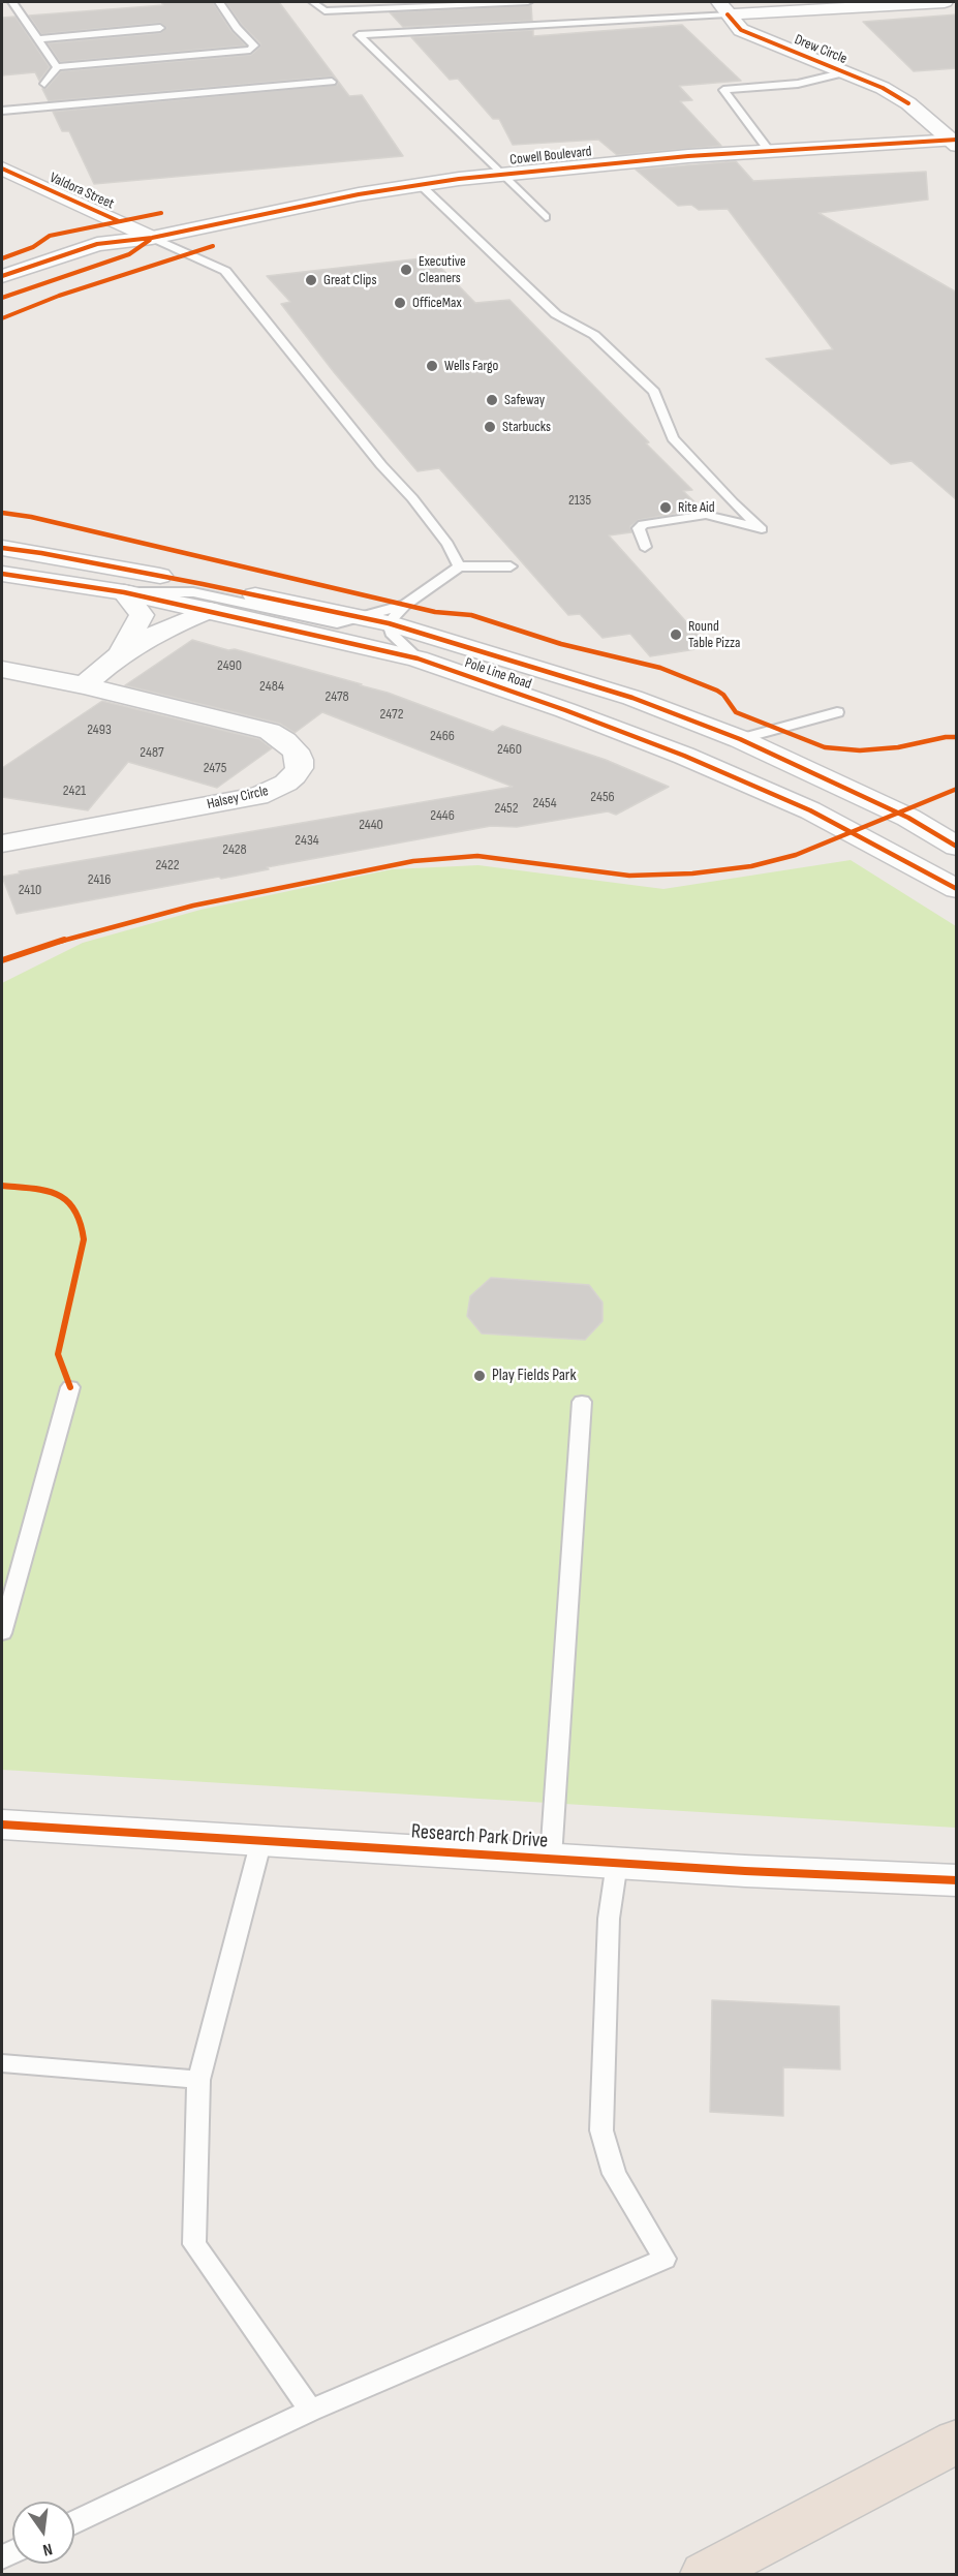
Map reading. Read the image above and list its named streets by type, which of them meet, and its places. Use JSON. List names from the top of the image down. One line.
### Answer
{"streets":{"main road":["Drew Circle","Cowell Boulevard","Valdora Street","Pole Line Road","Halsey Circle","Research Park Drive"]},"crossings":[["Drew Circle","Cowell Boulevard"],["Cowell Boulevard","Valdora Street"]],"places":["Executive Cleaners","Great Clips","OfficeMax","Wells Fargo","Safeway","Starbucks","Rite Aid","Round Table Pizza","Play Fields Park"],"house_numbers":["2135","2490","2484","2478","2472","2493","2466","2460","2487","2475","2421","2456","2454","2452","2446","2440","2434","2428","2422","2416","2410"],"north":"bottom"}
